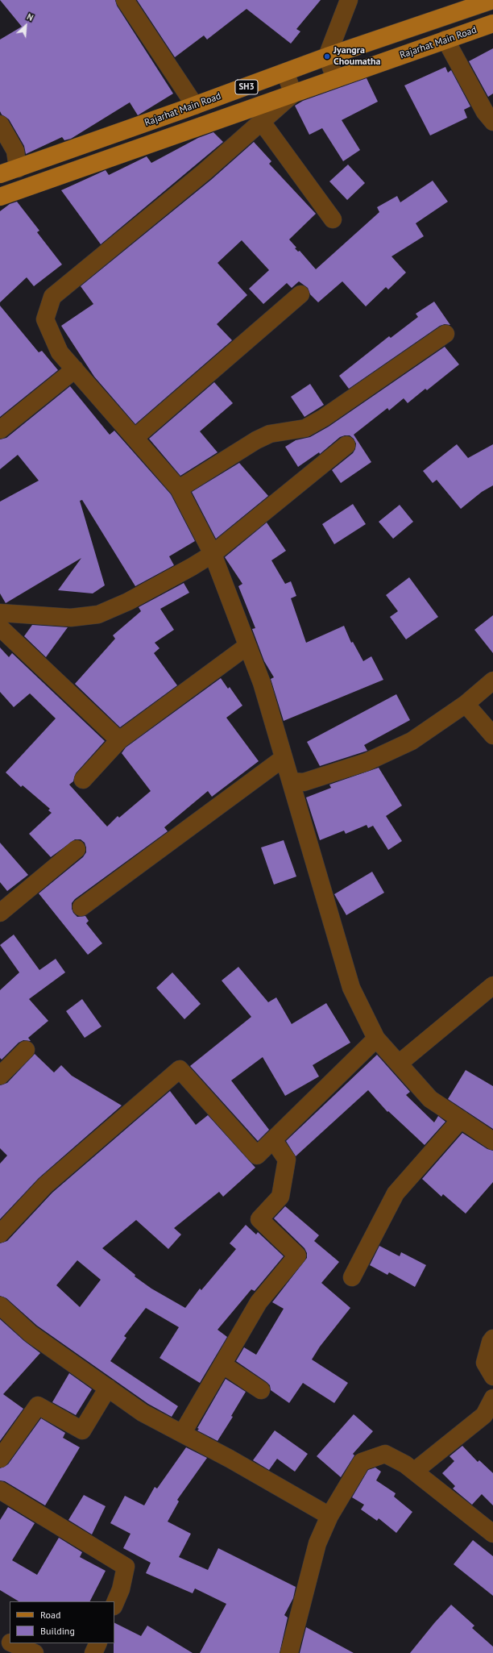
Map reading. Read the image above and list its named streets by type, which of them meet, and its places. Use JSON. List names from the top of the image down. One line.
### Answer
{"streets":{"main road":["Rajarhat Main Road","SH3"]},"places":["Jyangra Choumatha"],"legend":["Road","Building"],"north":"top right"}
